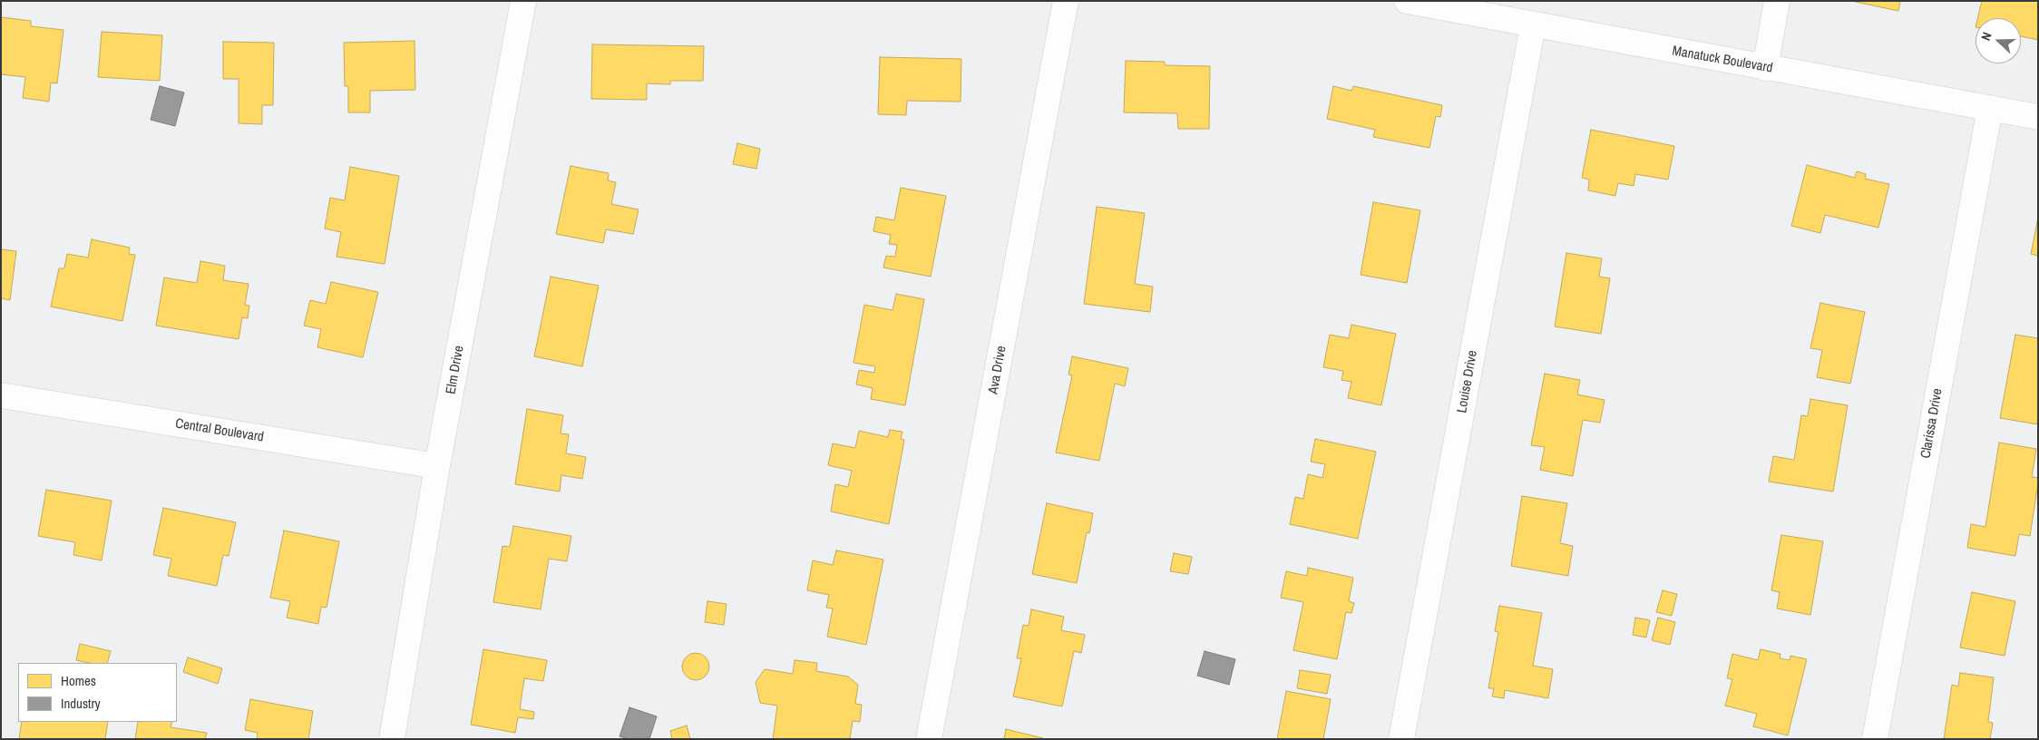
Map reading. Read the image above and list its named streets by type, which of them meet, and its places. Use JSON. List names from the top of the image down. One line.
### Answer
{"streets":{"street":["Manatuck Boulevard","Elm Drive","Ava Drive","Louise Drive","Clarissa Drive","Central Boulevard"]},"crossings":[["Manatuck Boulevard","Louise Drive"],["Manatuck Boulevard","Clarissa Drive"],["Elm Drive","Central Boulevard"]],"legend":["Homes","Industry"],"north":"left"}
